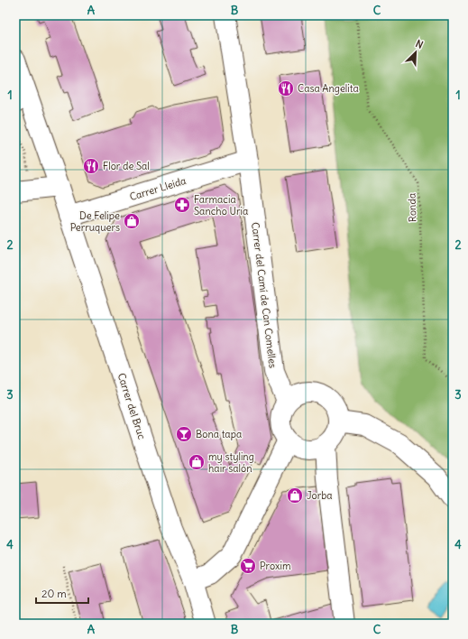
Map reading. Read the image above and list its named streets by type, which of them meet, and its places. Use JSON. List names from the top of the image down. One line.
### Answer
{"streets":{"street":["Carrer Lleida","Carrer del Camí de Can Comelles","Carrer del Bruc"],"path":["Ronda"]},"crossings":[["Carrer Lleida","Carrer del Camí de Can Comelles"],["Carrer Lleida","Carrer del Bruc"]],"places":{"restaurant":["Casa Angelita","Flor de Sal"],"pharmacy":["Farmacia Sancho Uria"],"shop":["De Felipe Perruquers","my styling hair salón","Jorba"],"bar":["Bona tapa"],"supermarket":["Proxim"]},"scale_bar":"20 m","north":"top right","grid":{"columns":["A","B","C"],"rows":["1","2","3","4"]}}
